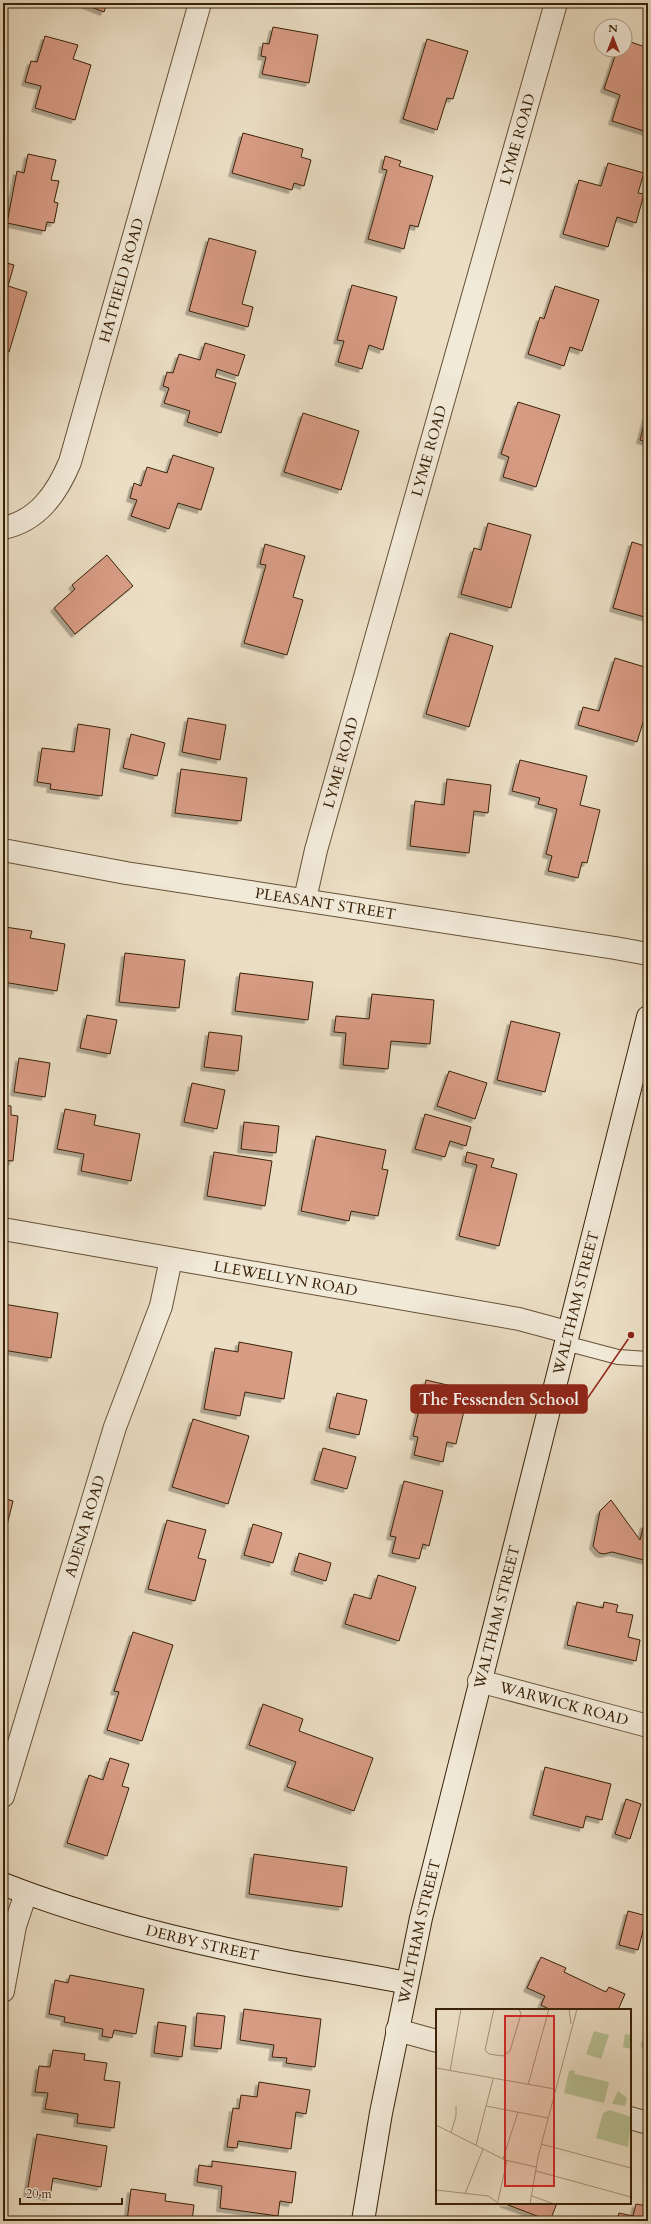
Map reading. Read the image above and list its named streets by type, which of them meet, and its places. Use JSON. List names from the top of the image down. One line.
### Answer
{"streets":{"street":["LYME ROAD","HATFIELD ROAD","PLEASANT STREET","LLEWELLYN ROAD","WALTHAM STREET","ADENA ROAD","WARWICK ROAD","DERBY STREET"]},"crossings":[["LYME ROAD","PLEASANT STREET"],["LLEWELLYN ROAD","WALTHAM STREET"],["LLEWELLYN ROAD","ADENA ROAD"],["WALTHAM STREET","WARWICK ROAD"],["WALTHAM STREET","DERBY STREET"]],"places":["The Fessenden School"],"scale_bar":"20 m","north":"top"}
